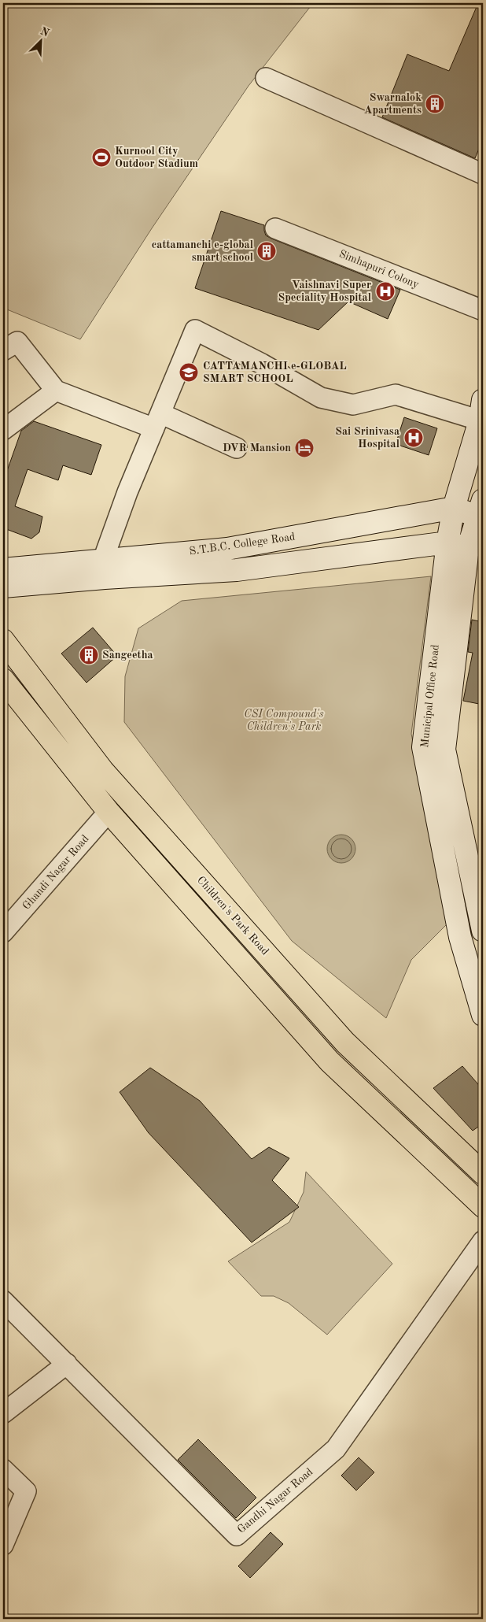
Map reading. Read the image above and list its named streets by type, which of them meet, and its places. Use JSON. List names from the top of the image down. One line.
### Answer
{"streets":{"main road":["S.T.B.C. College Road","Municipal Office Road","Children's Park Road"],"street":["Simhapuri Colony","Ghandi Nagar Road","Gandhi Nagar Road"]},"crossings":[["S.T.B.C. College Road","Municipal Office Road"]],"parks":["CSI Compound's Children's Park"],"places":{"building":["Swarnalok Apartments","cattamanchi e-global smart school","Sangeetha"],"sports":["Kurnool City Outdoor Stadium"],"hospital":["Vaishnavi Super Speciality Hospital","Sai Srinivasa Hospital"],"school or university":["CATTAMANCHI e-GLOBAL SMART SCHOOL"],"hotel":["DVR Mansion"]},"north":"top right"}
